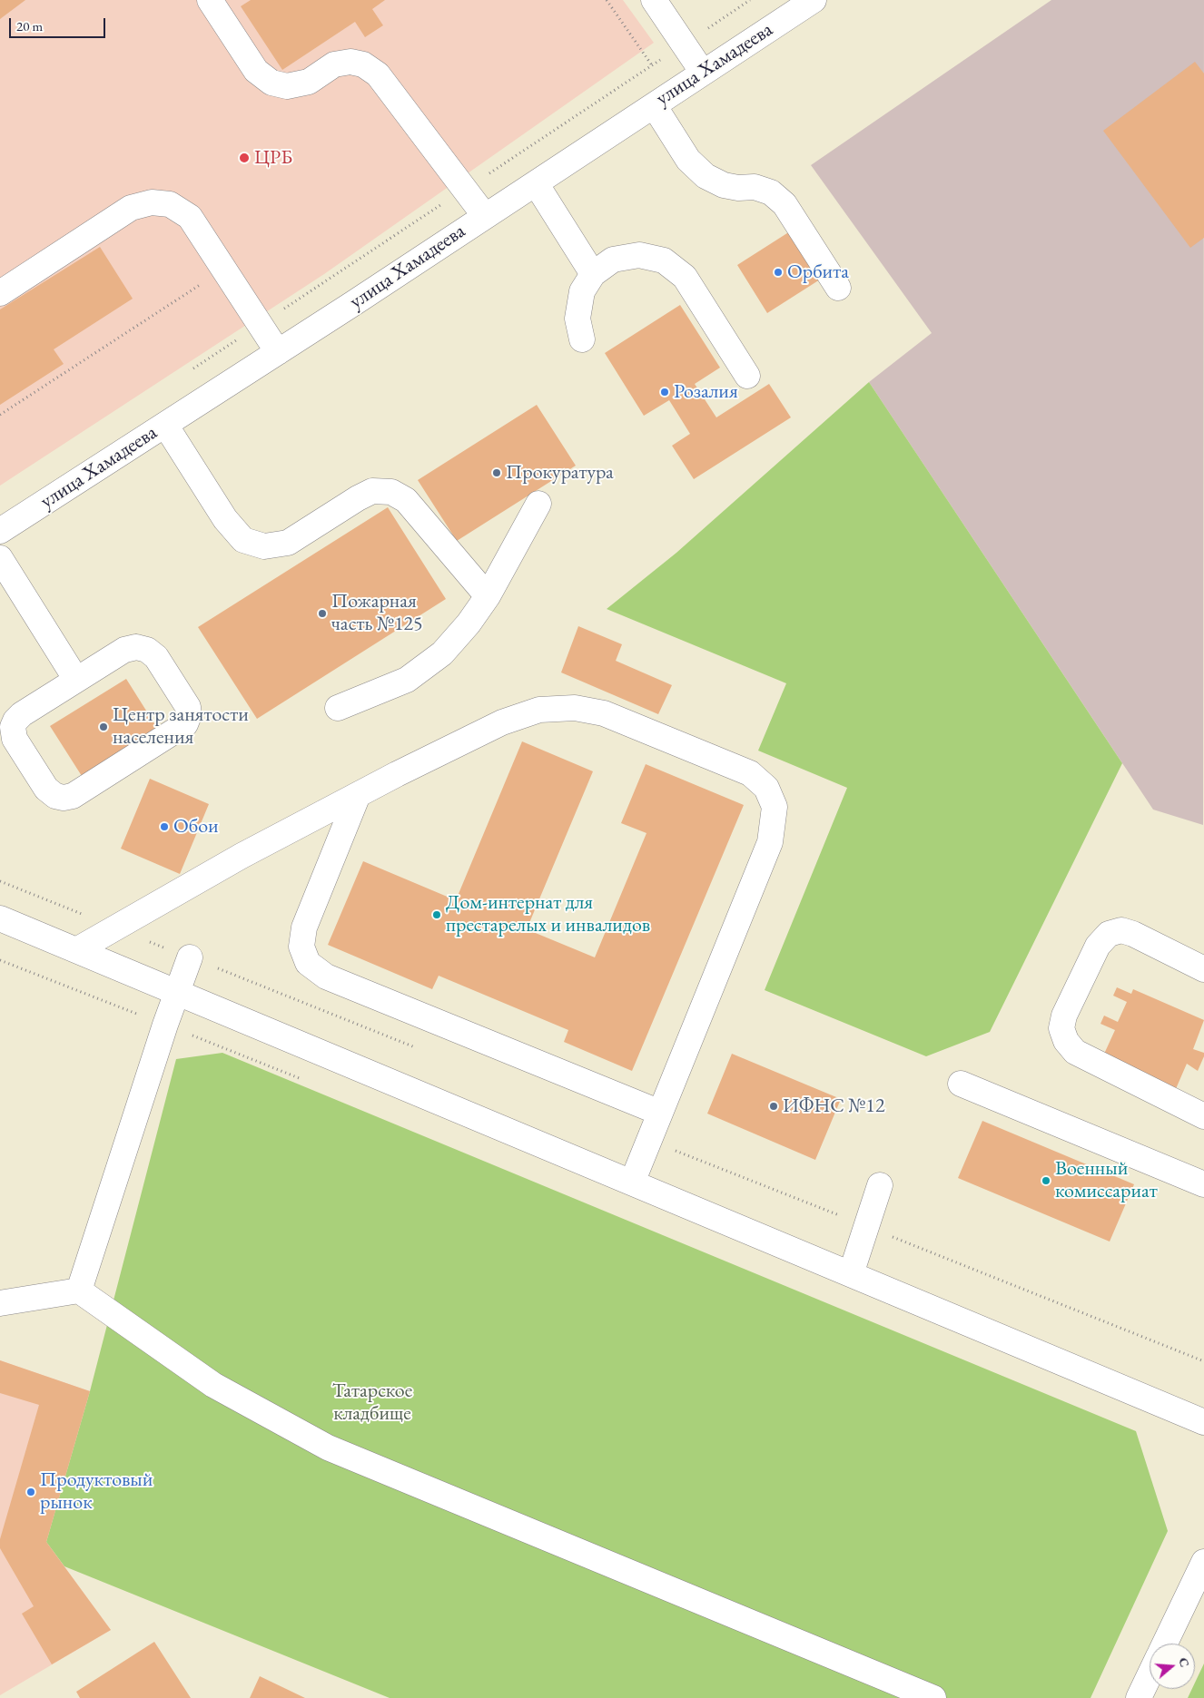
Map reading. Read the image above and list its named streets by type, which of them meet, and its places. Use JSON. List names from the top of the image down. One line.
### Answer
{"streets":{"street":["улица Хамадеева"]},"parks":["Татарское кладбище"],"places":["ЦРБ","Орбита","Розалия","Прокуратура","Пожарная часть №125","Центр занятости населения","Обои","Дом-интернат для престарелых и инвалидов","ИФНС №12","Военный комиссариат","Продуктовый рынок"],"scale_bar":"20 m","north":"right"}
